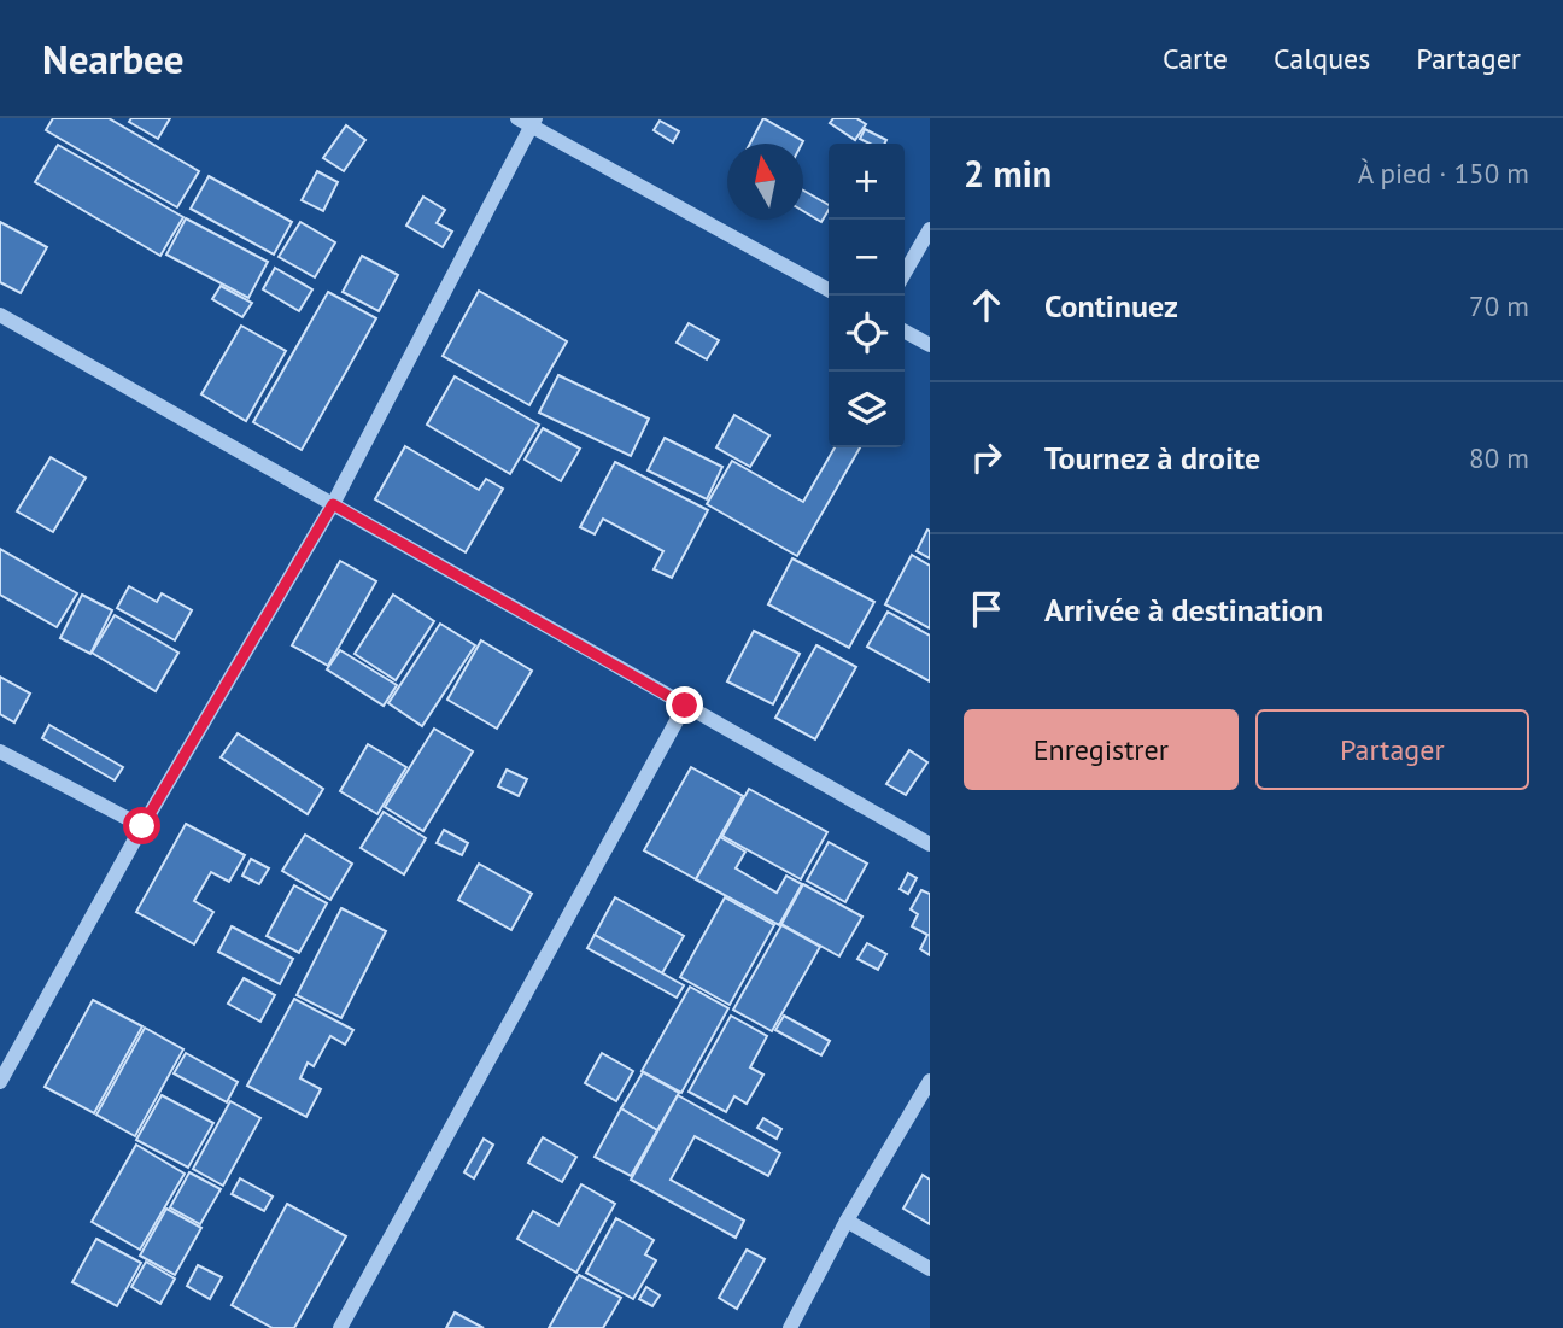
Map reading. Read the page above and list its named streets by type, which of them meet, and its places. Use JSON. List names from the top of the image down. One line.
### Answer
{"north":"top","page":{"header":"Nearbee","nav":["Carte","Calques","Partager"],"heading":["2 min","À pied · 150 m"],"map_buttons":["+","−"],"list":[["Continuez","70 m"],["Tournez à droite","80 m"],"Arrivée à destination"],"buttons":["Enregistrer","Partager"]}}
